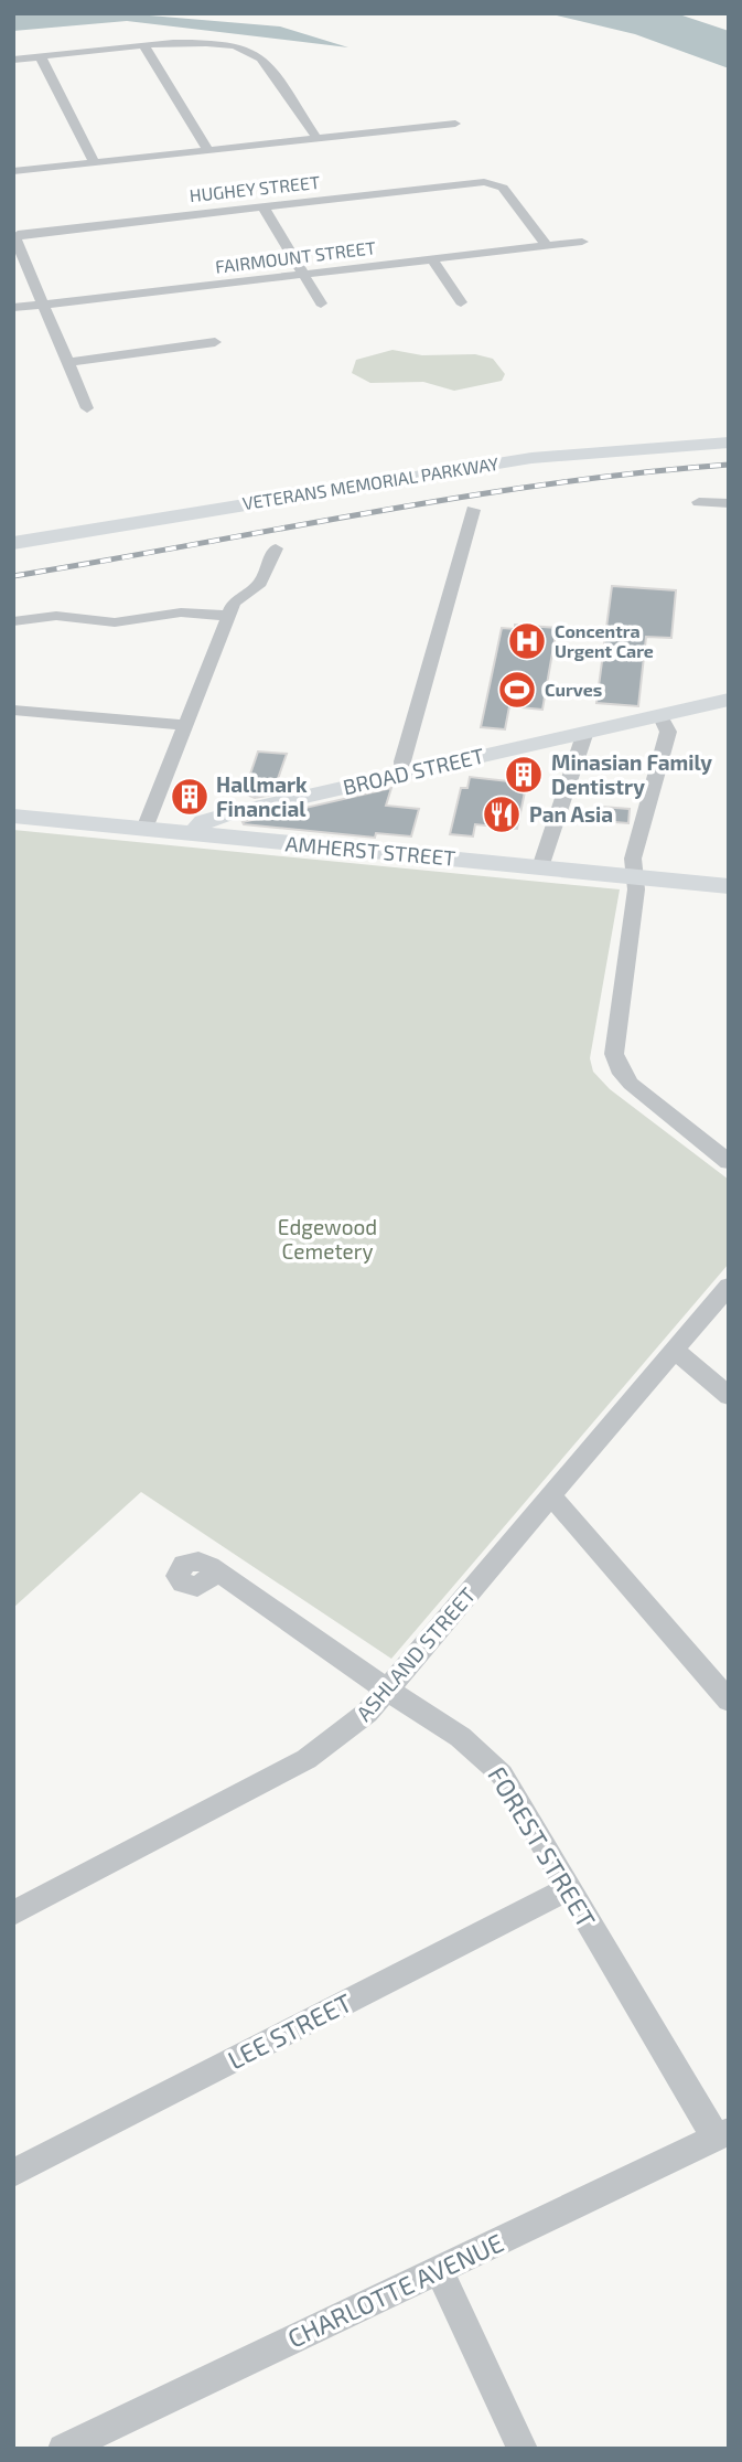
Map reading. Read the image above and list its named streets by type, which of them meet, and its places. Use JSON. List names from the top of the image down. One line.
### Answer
{"streets":{"main road":["VETERANS MEMORIAL PARKWAY","BROAD STREET","AMHERST STREET"],"street":["HUGHEY STREET","FAIRMOUNT STREET","ASHLAND STREET","FOREST STREET","LEE STREET","CHARLOTTE AVENUE"]},"crossings":[["HUGHEY STREET","FAIRMOUNT STREET"],["BROAD STREET","AMHERST STREET"],["ASHLAND STREET","FOREST STREET"],["FOREST STREET","LEE STREET"],["FOREST STREET","CHARLOTTE AVENUE"]],"parks":["Edgewood Cemetery"],"places":{"hospital":["Concentra Urgent Care"],"sports":["Curves"],"building":["Minasian Family Dentistry","Hallmark Financial"],"restaurant":["Pan Asia"]}}
